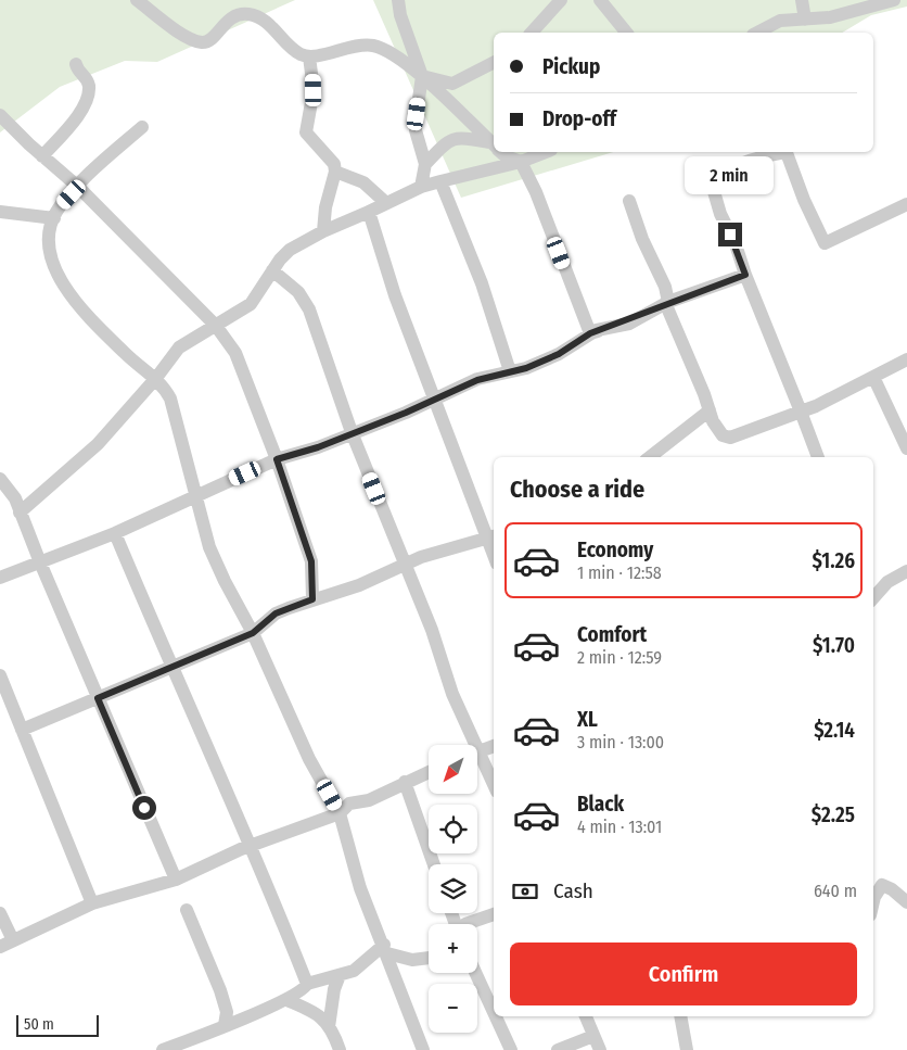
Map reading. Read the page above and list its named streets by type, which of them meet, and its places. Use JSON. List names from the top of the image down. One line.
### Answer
{"scale_bar":"50 m","north":"bottom left","page":{"banner":["Pickup","Drop-off"],"bubble":"2 min","heading":"Choose a ride","list":[{"name":"Economy","note":"1 min · 12:58","value":"$1.26"},{"name":"Comfort","note":"2 min · 12:59","value":"$1.70"},{"name":"XL","note":"3 min · 13:00","value":"$2.14"},{"name":"Black","note":"4 min · 13:01","value":"$2.25"}],"map_buttons":["+","−"],"pay":["Cash","640 m"],"buttons":"Confirm","scale":"50 m"}}
